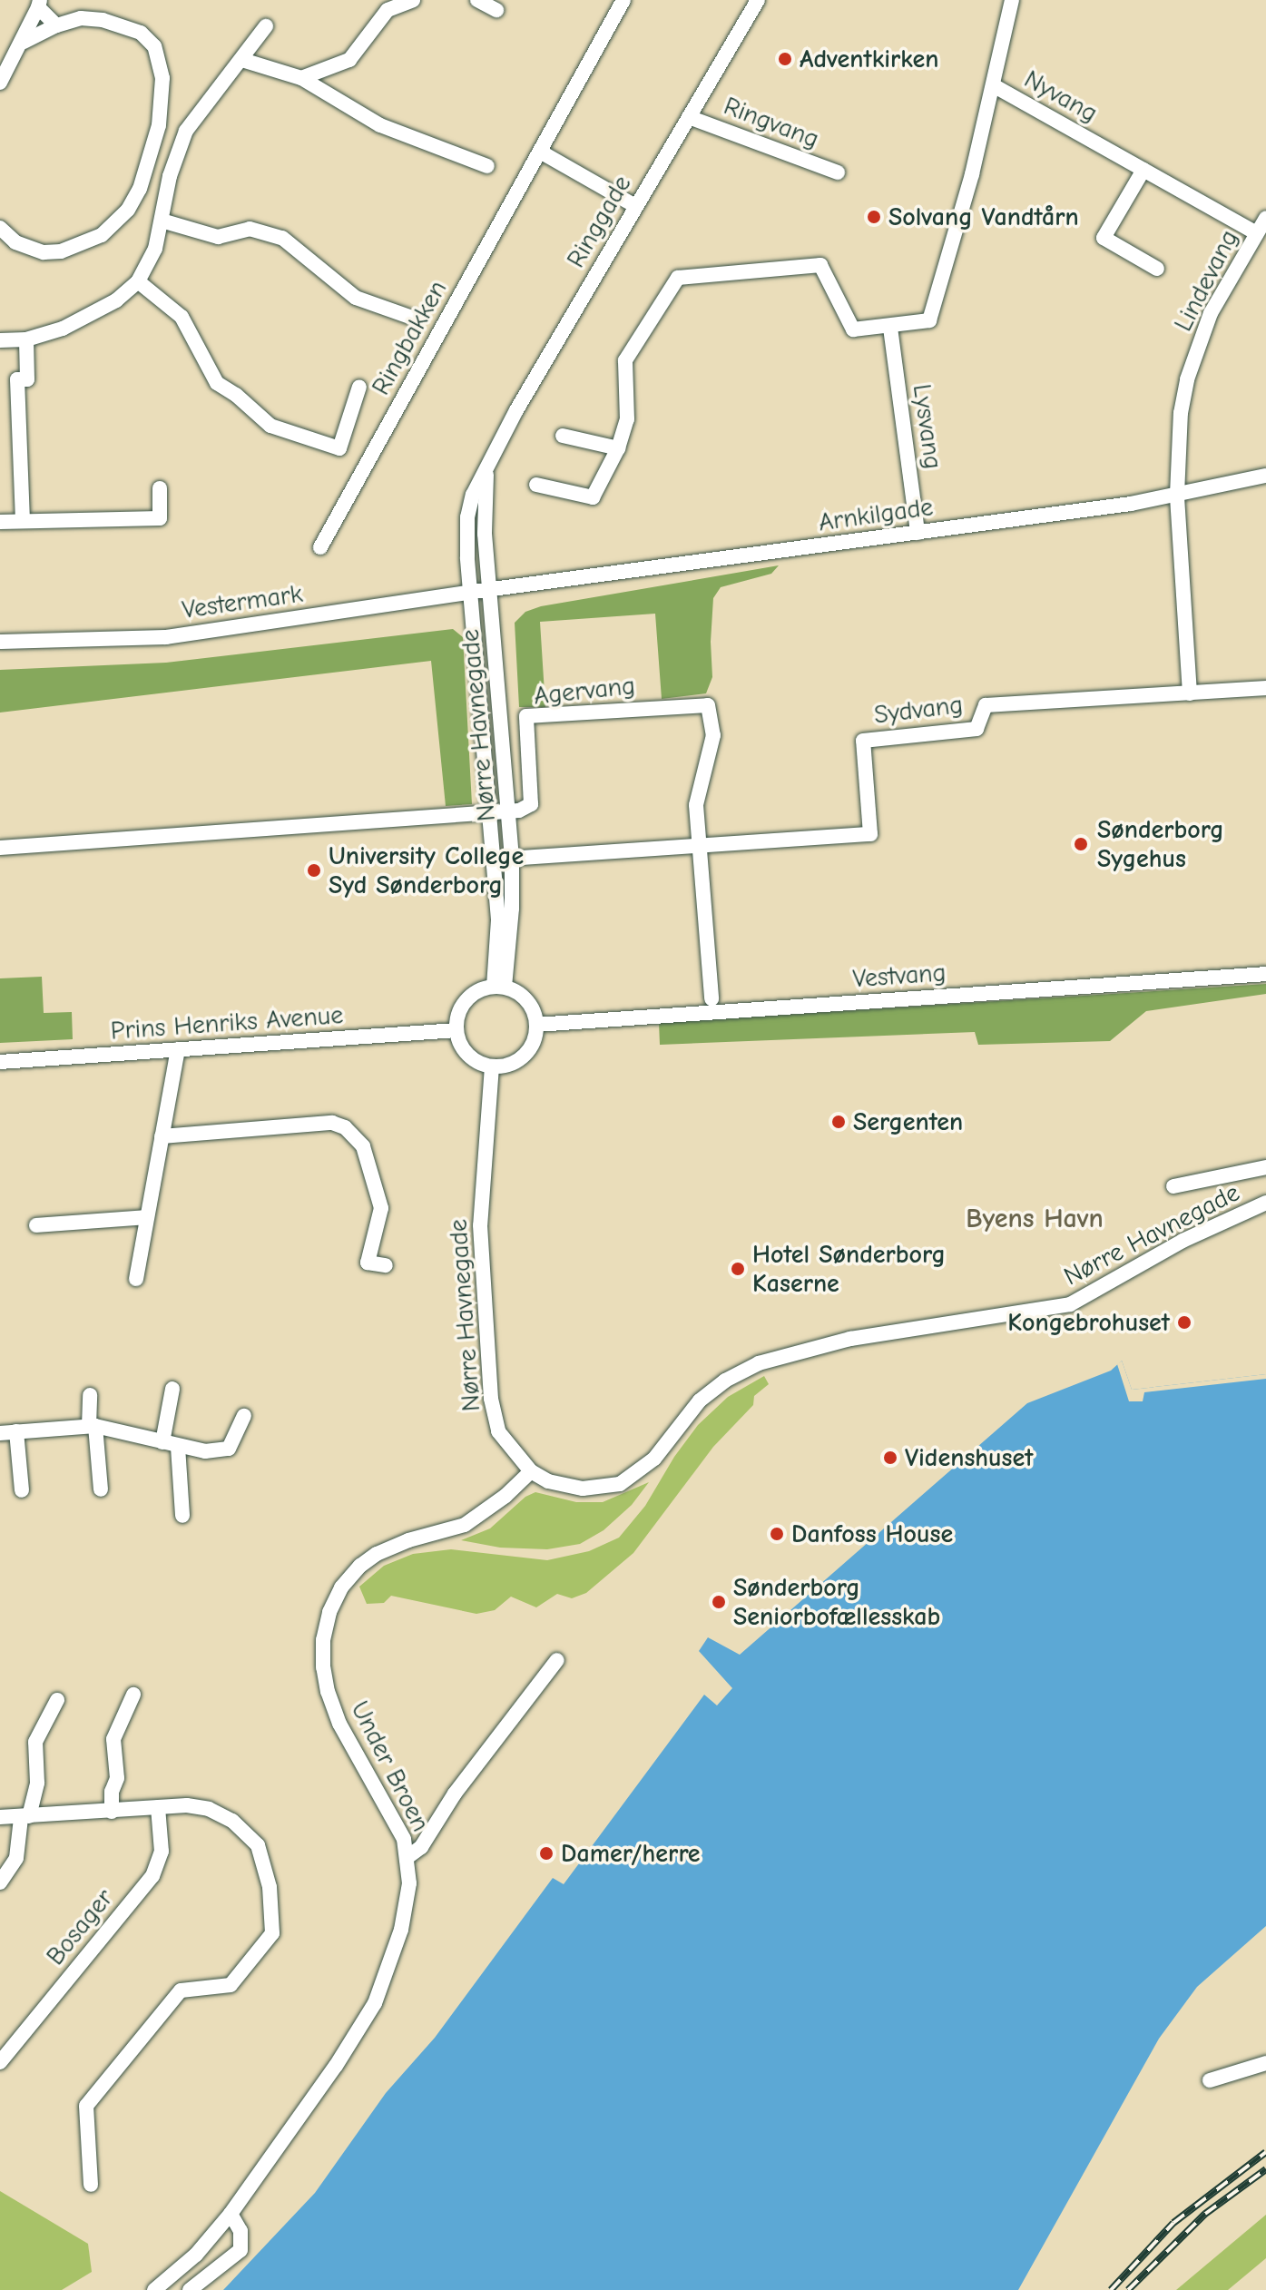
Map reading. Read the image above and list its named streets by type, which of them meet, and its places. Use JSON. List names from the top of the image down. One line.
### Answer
{"streets":{"street":["Nyvang","Ringvang","Ringgade","Lindevang","Ringbakken","Lysvang","Arnkilgade","Vestermark","Agervang","Sydvang","Nørre Havnegade","Vestvang","Prins Henriks Avenue","Under Broen","Bosager"]},"crossings":[["Nyvang","Lindevang"],["Ringvang","Ringgade"],["Ringgade","Arnkilgade"],["Ringgade","Vestermark"],["Ringgade","Nørre Havnegade"],["Lindevang","Arnkilgade"],["Lysvang","Arnkilgade"],["Arnkilgade","Vestermark"],["Arnkilgade","Nørre Havnegade"],["Vestermark","Nørre Havnegade"],["Agervang","Sydvang"],["Agervang","Nørre Havnegade"],["Sydvang","Nørre Havnegade"],["Nørre Havnegade","Vestvang"],["Nørre Havnegade","Prins Henriks Avenue"],["Nørre Havnegade","Under Broen"],["Vestvang","Prins Henriks Avenue"]],"districts":["Byens Havn"],"places":["Adventkirken","Solvang Vandtårn","Sønderborg Sygehus","University College Syd Sønderborg","Sergenten","Hotel Sønderborg Kaserne","Kongebrohuset","Videnshuset","Danfoss House","Sønderborg Seniorbofællesskab","Damer/herre"]}
